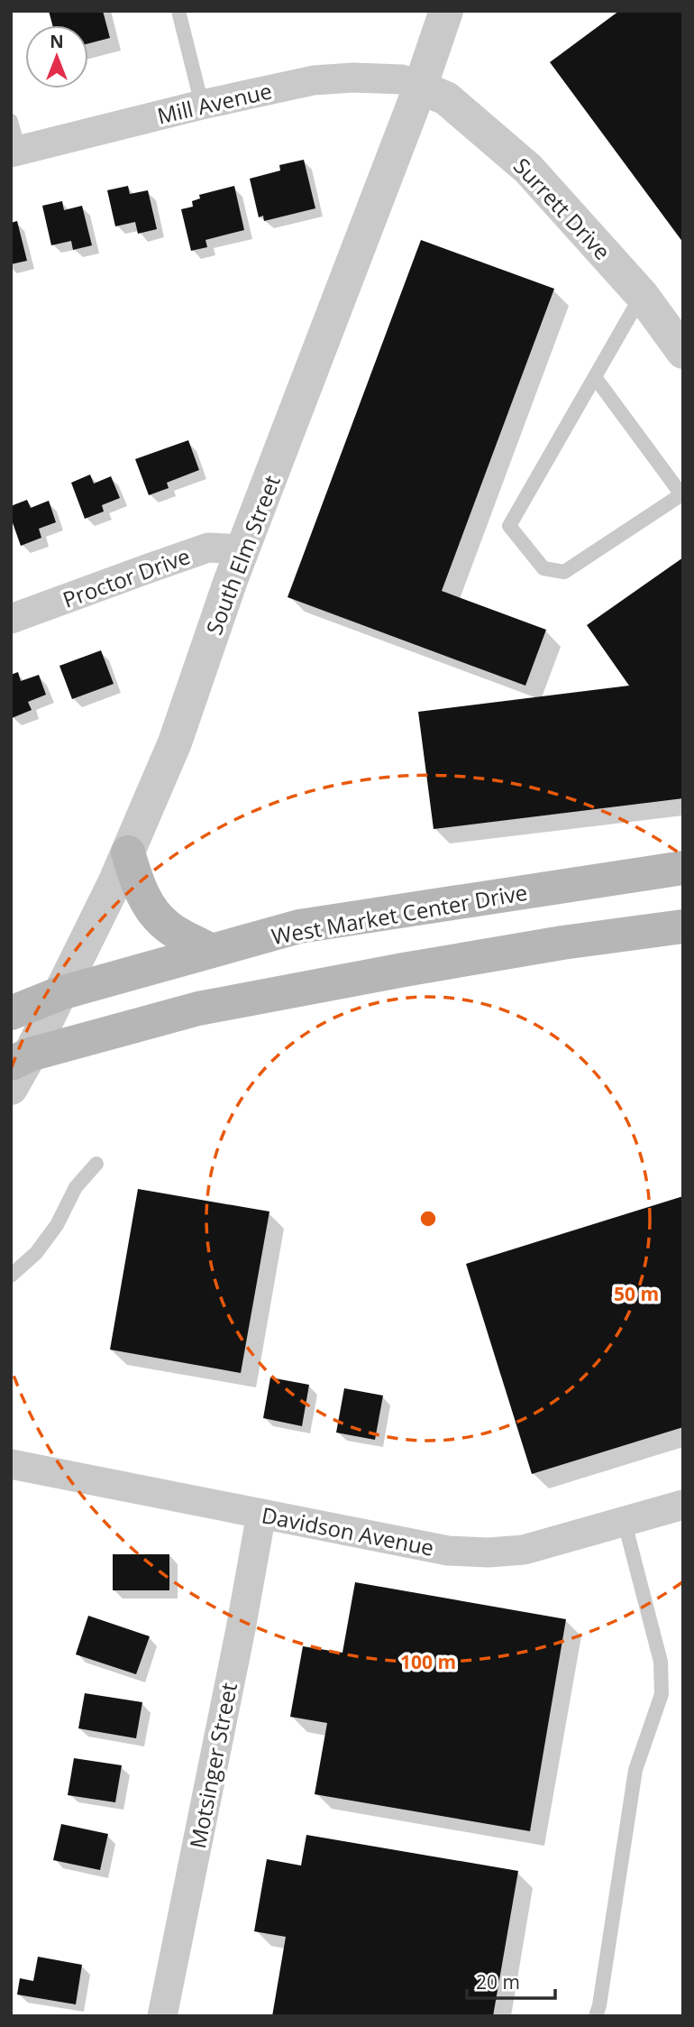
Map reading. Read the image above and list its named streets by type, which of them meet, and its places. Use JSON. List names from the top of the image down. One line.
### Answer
{"streets":{"main road":["West Market Center Drive"],"street":["Mill Avenue","Surrett Drive","South Elm Street","Proctor Drive","Davidson Avenue","Motsinger Street"]},"crossings":[["Mill Avenue","Surrett Drive"],["Mill Avenue","South Elm Street"],["Surrett Drive","South Elm Street"],["South Elm Street","Proctor Drive"],["South Elm Street","West Market Center Drive"],["Davidson Avenue","Motsinger Street"]],"scale_bar":"20 m","north":"top","rings":["50 m","100 m"]}
